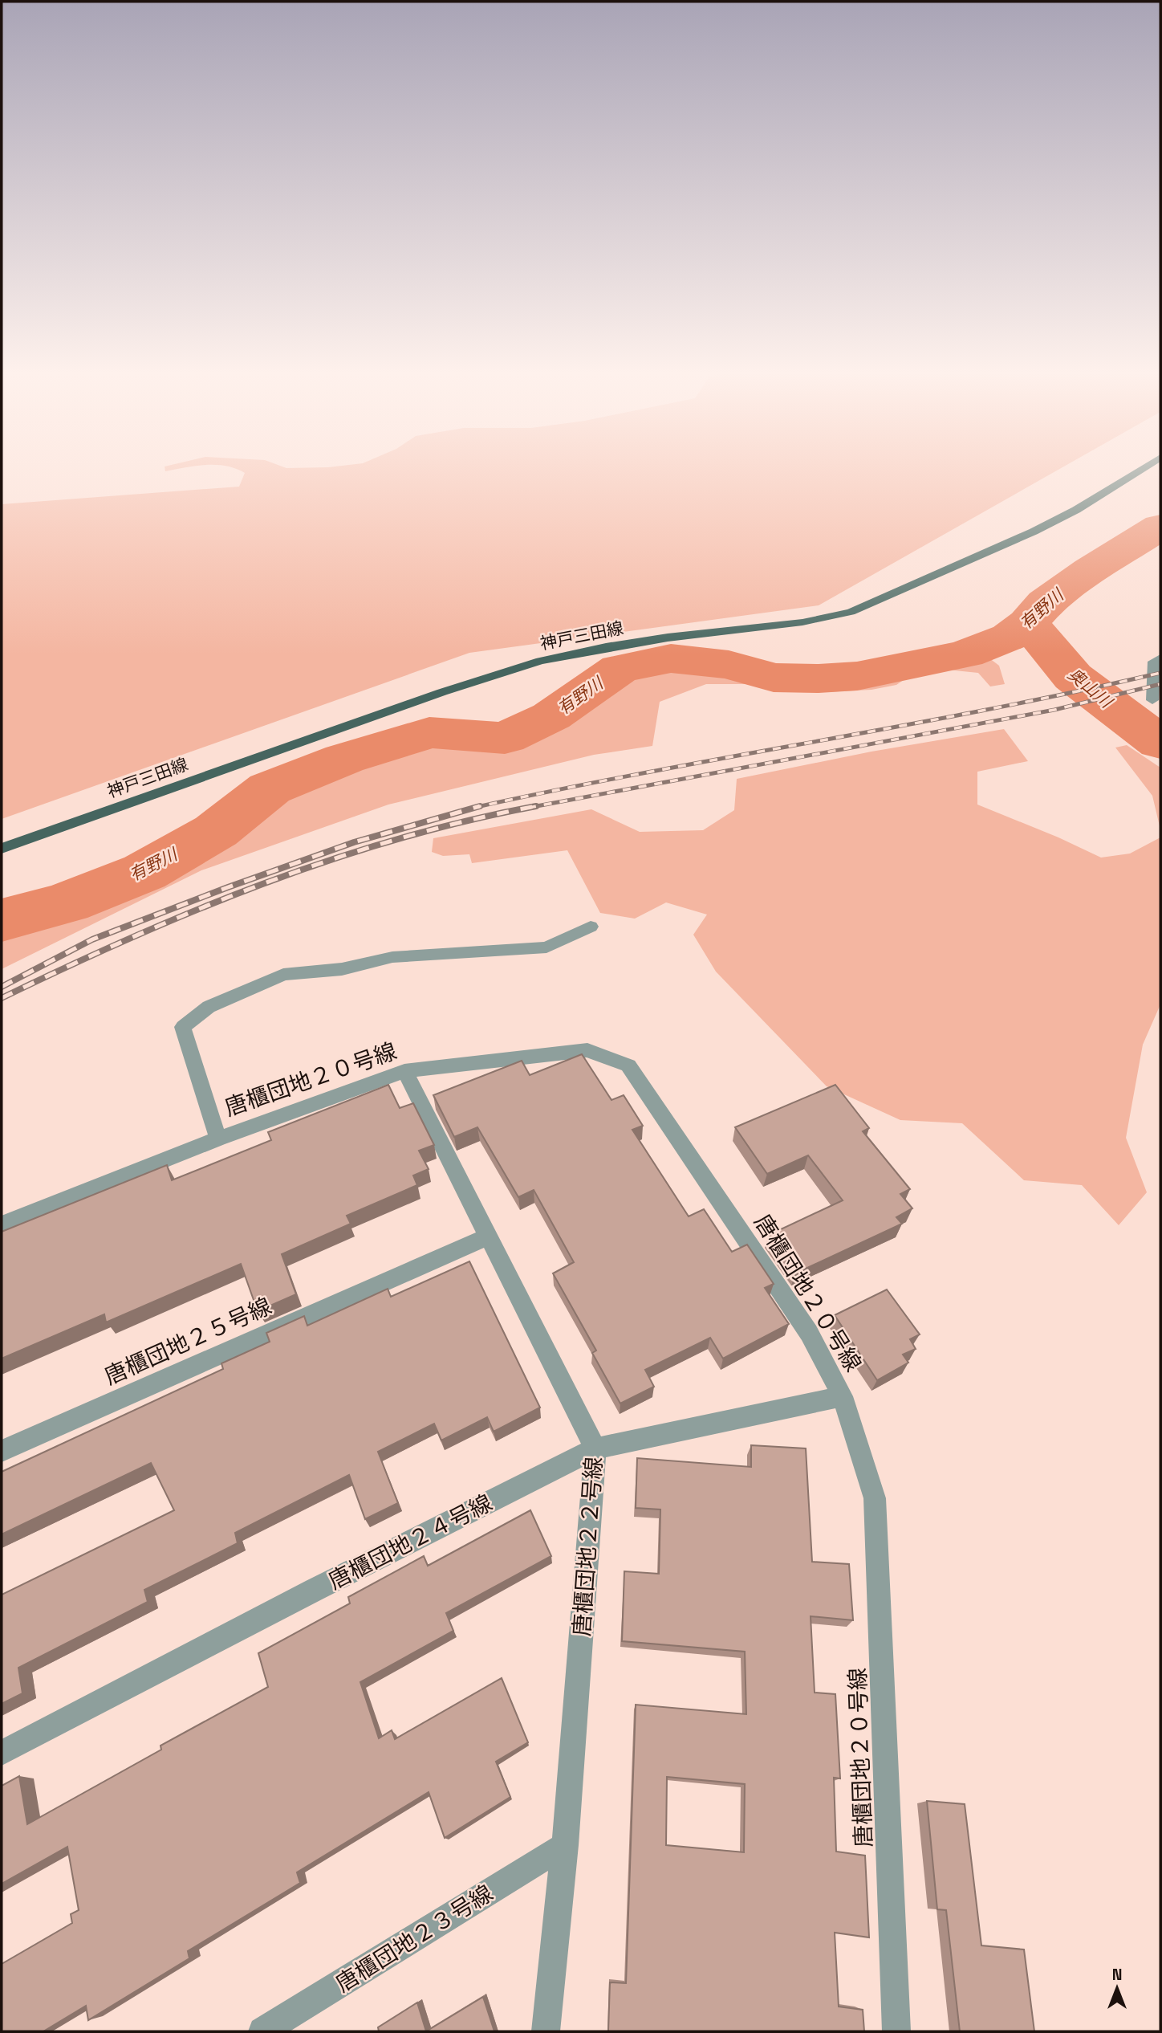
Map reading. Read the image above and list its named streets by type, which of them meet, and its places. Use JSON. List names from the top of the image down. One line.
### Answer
{"streets":{"main road":["神戸三田線"],"street":["唐櫃団地２０号線","唐櫃団地２５号線","唐櫃団地２４号線","唐櫃団地２２号線","唐櫃団地２３号線"]},"crossings":[["唐櫃団地２０号線","唐櫃団地２４号線"],["唐櫃団地２０号線","唐櫃団地２２号線"],["唐櫃団地２５号線","唐櫃団地２２号線"],["唐櫃団地２４号線","唐櫃団地２２号線"],["唐櫃団地２２号線","唐櫃団地２３号線"]],"water":["有野川","奥山川"],"north":"top"}
